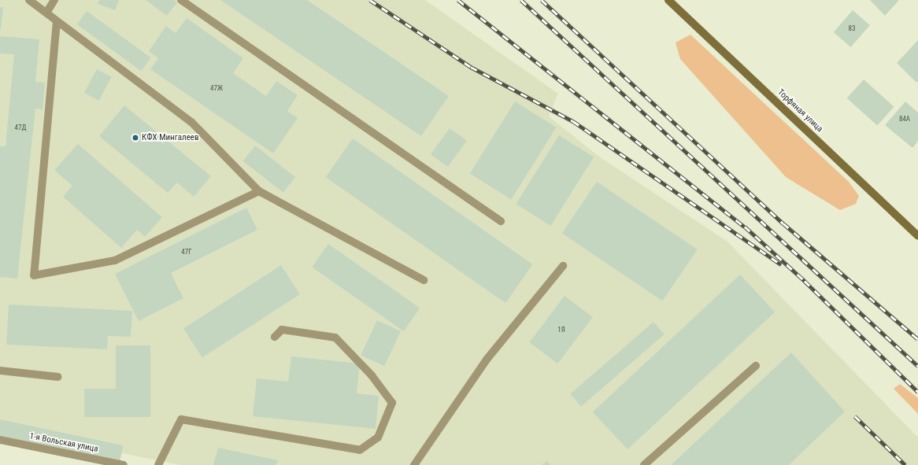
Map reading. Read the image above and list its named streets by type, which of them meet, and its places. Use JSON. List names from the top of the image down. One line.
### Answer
{"streets":{"street":["Торфяная улица","1-я Вольская улица"]},"places":["КФХ Мингалеев"],"house_numbers":["83","47Ж","84А","47Д","47Г","1Я"]}
